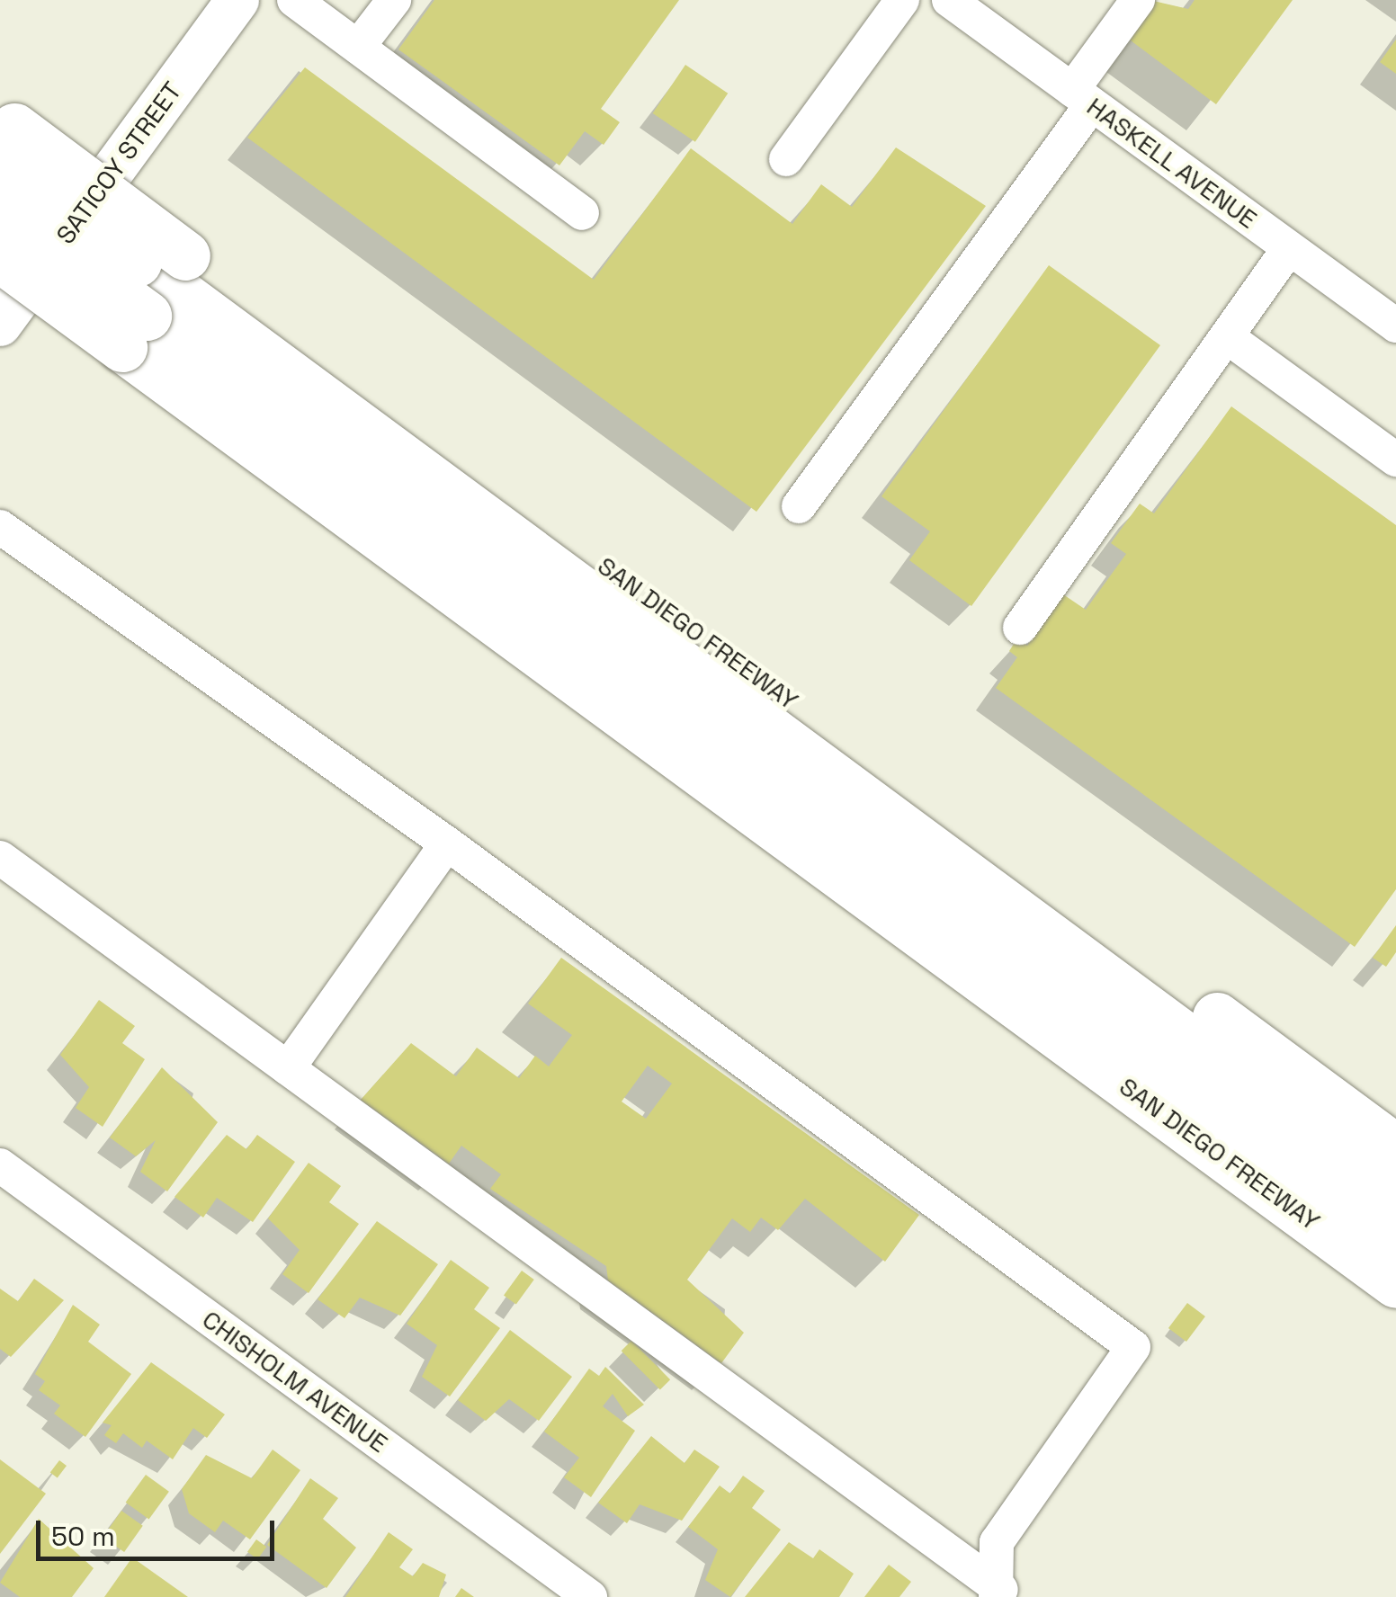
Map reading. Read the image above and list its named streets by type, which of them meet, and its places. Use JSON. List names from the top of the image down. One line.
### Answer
{"streets":{"highway":["SAN DIEGO FREEWAY"],"main road":["SATICOY STREET"],"street":["HASKELL AVENUE","CHISHOLM AVENUE"]},"scale_bar":"50 m"}
